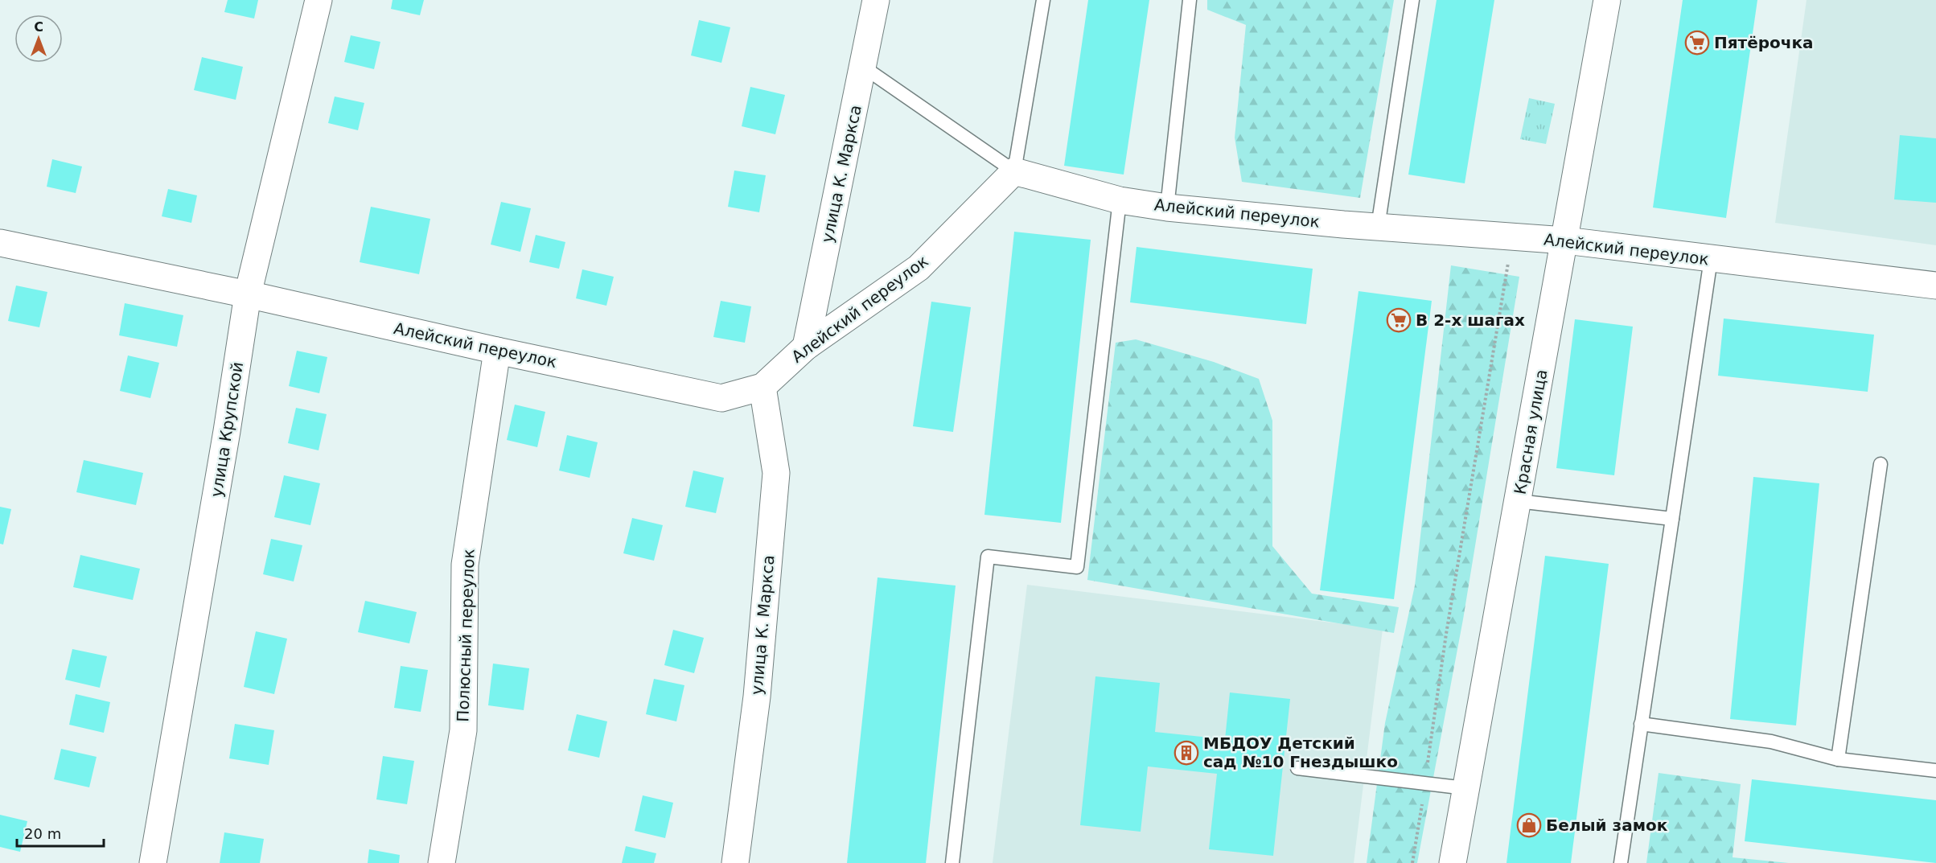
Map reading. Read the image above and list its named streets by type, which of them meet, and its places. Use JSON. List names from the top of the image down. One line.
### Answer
{"streets":{"street":["улица К. Маркса","Алейский переулок","улица Крупской","Красная улица","Полюсный переулок"]},"crossings":[["улица К. Маркса","Алейский переулок"],["Алейский переулок","улица Крупской"],["Алейский переулок","Красная улица"],["Алейский переулок","Полюсный переулок"]],"places":{"supermarket":["Пятёрочка","В 2-х шагах"],"building":["МБДОУ Детский сад №10 Гнездышко"],"shop":["Белый замок"]},"scale_bar":"20 m","north":"top"}
